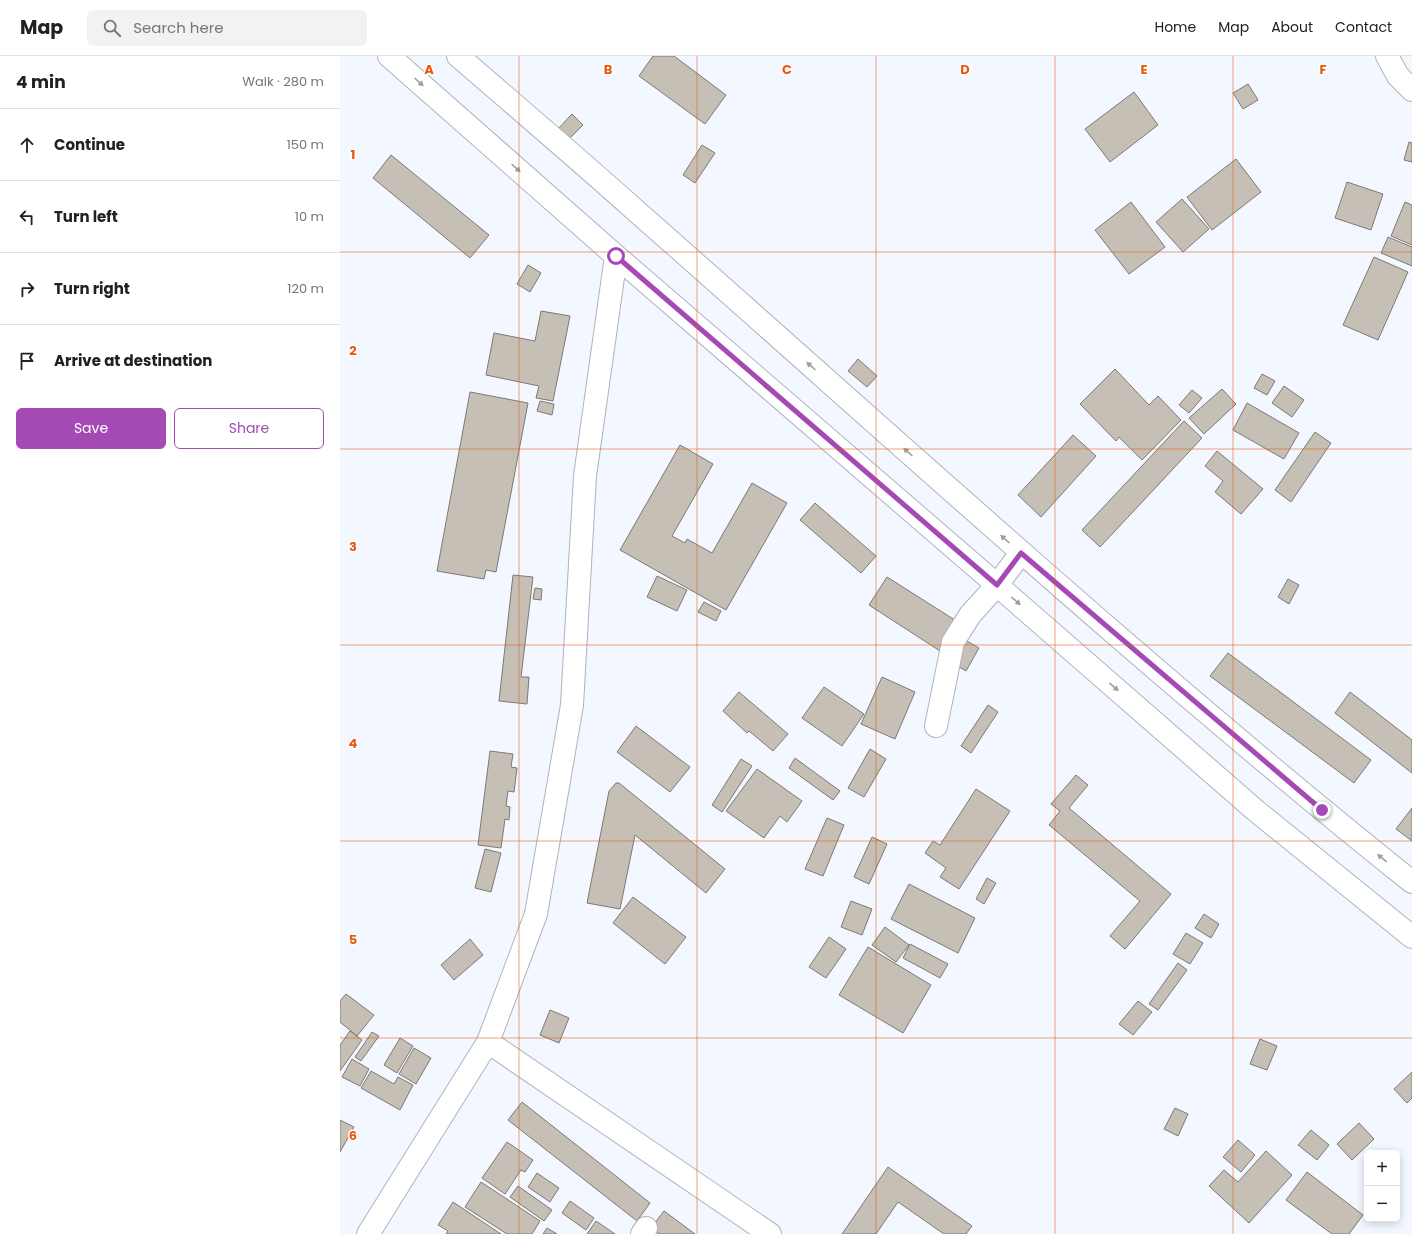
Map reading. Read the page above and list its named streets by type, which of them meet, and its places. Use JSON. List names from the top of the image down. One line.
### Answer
{"page":{"header":"Map","search":"Search here","nav":["Home","Map","About","Contact"],"heading":["4 min","Walk · 280 m"],"list":[["Continue","150 m"],["Turn left","10 m"],["Turn right","120 m"],"Arrive at destination"],"buttons":["Save","Share"],"map_buttons":["+","−"]},"grid":{"columns":["A","B","C","D","E","F"],"rows":["1","2","3","4","5","6"]}}
